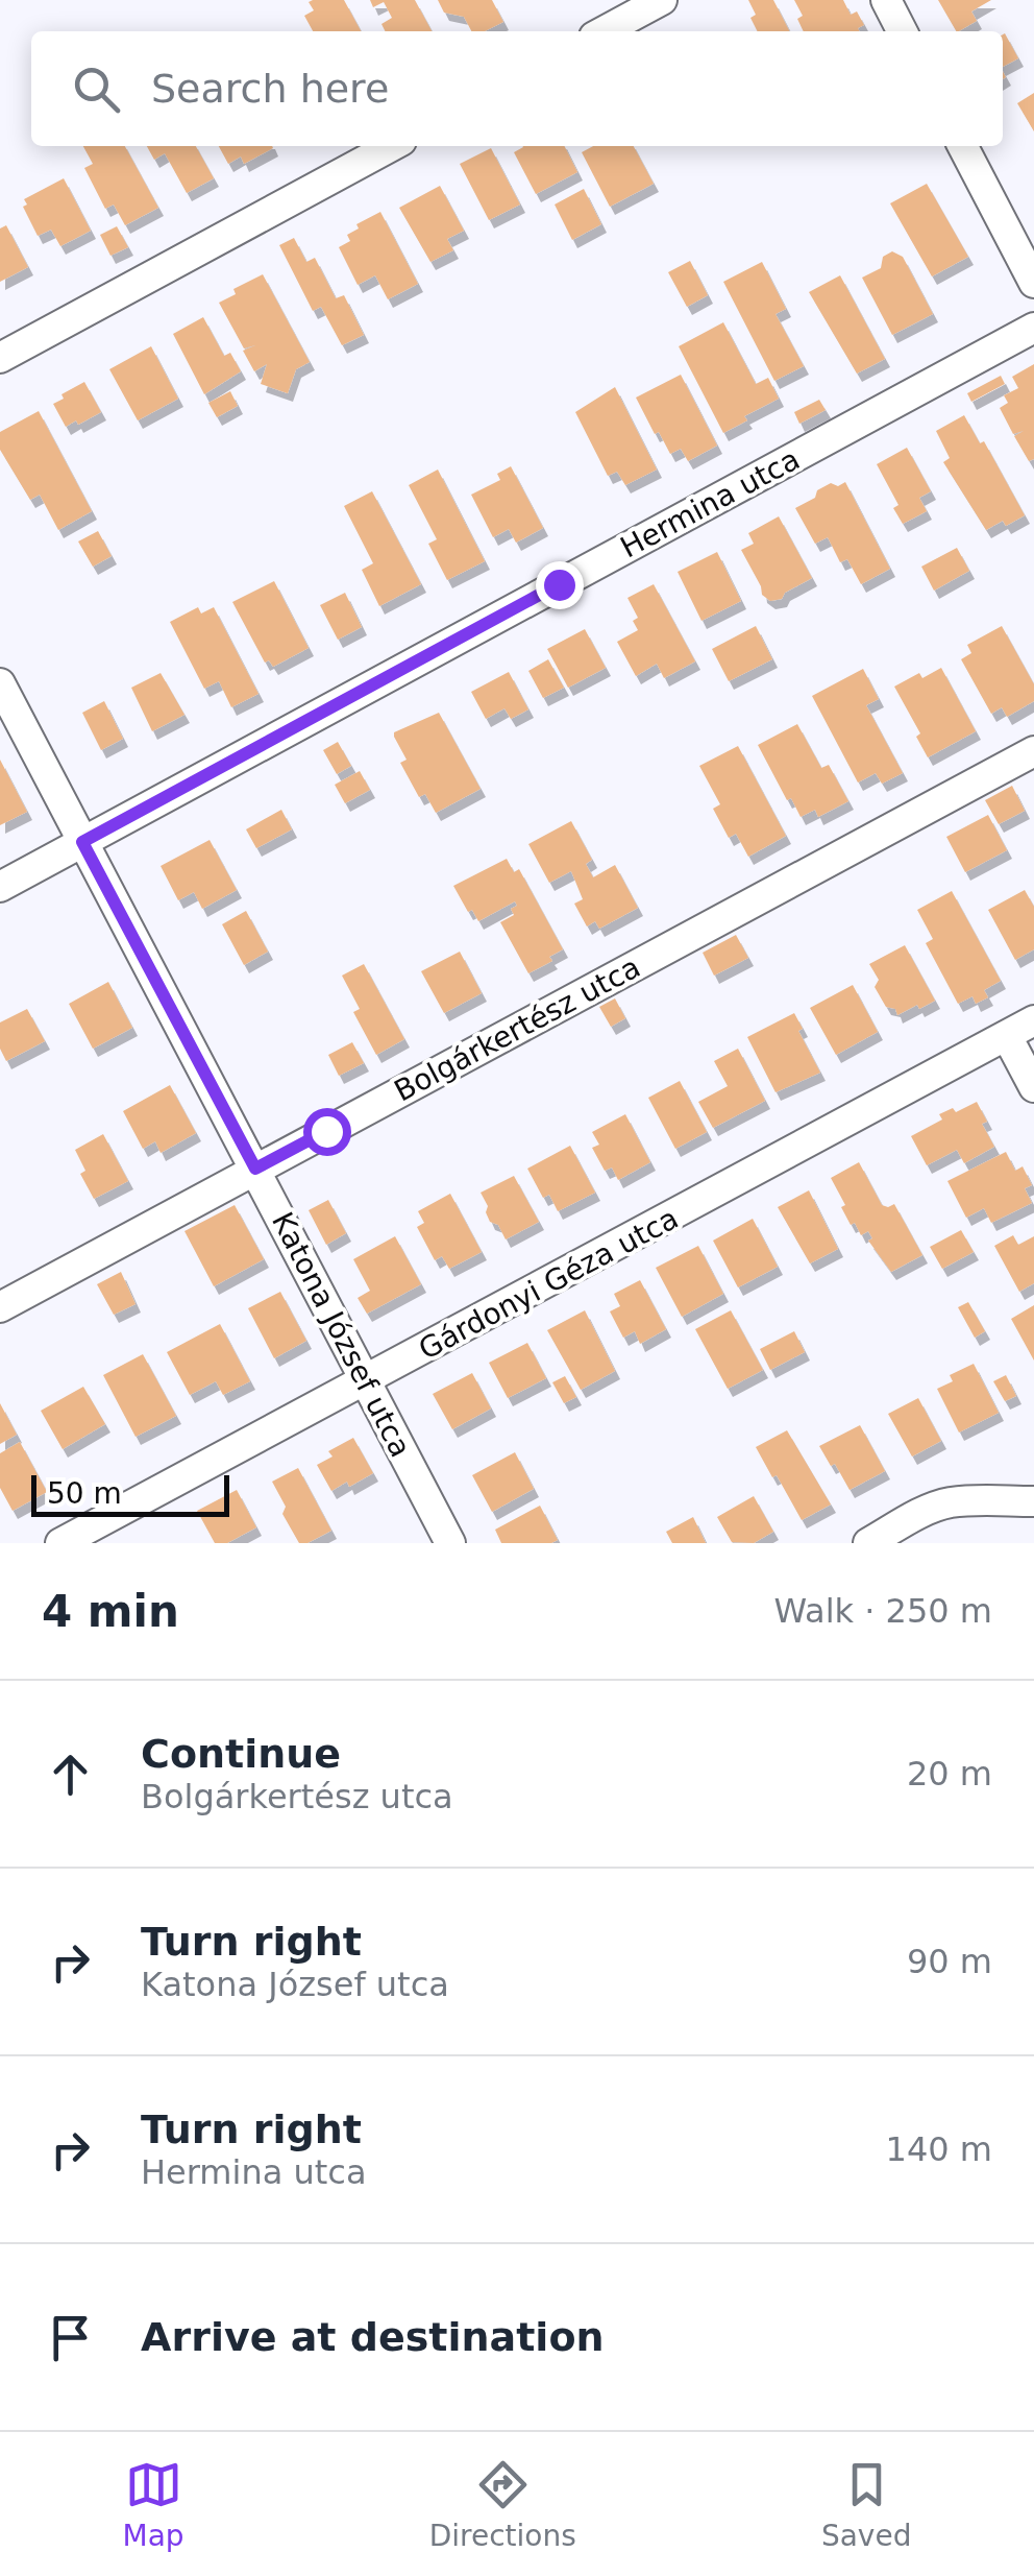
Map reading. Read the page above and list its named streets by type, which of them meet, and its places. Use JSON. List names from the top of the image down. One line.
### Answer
{"streets":{"street":["Hermina utca","Bolgárkertész utca","Gárdonyi Géza utca","Katona József utca"]},"crossings":[["Hermina utca","Katona József utca"],["Bolgárkertész utca","Katona József utca"],["Gárdonyi Géza utca","Katona József utca"]],"scale_bar":"50 m","page":{"search":"Search here","scale":"50 m","heading":["4 min","Walk · 250 m"],"list":[["Continue","Bolgárkertész utca","20 m"],["Turn right","Katona József utca","90 m"],["Turn right","Hermina utca","140 m"],"Arrive at destination"],"nav":["Map","Directions","Saved"]}}
